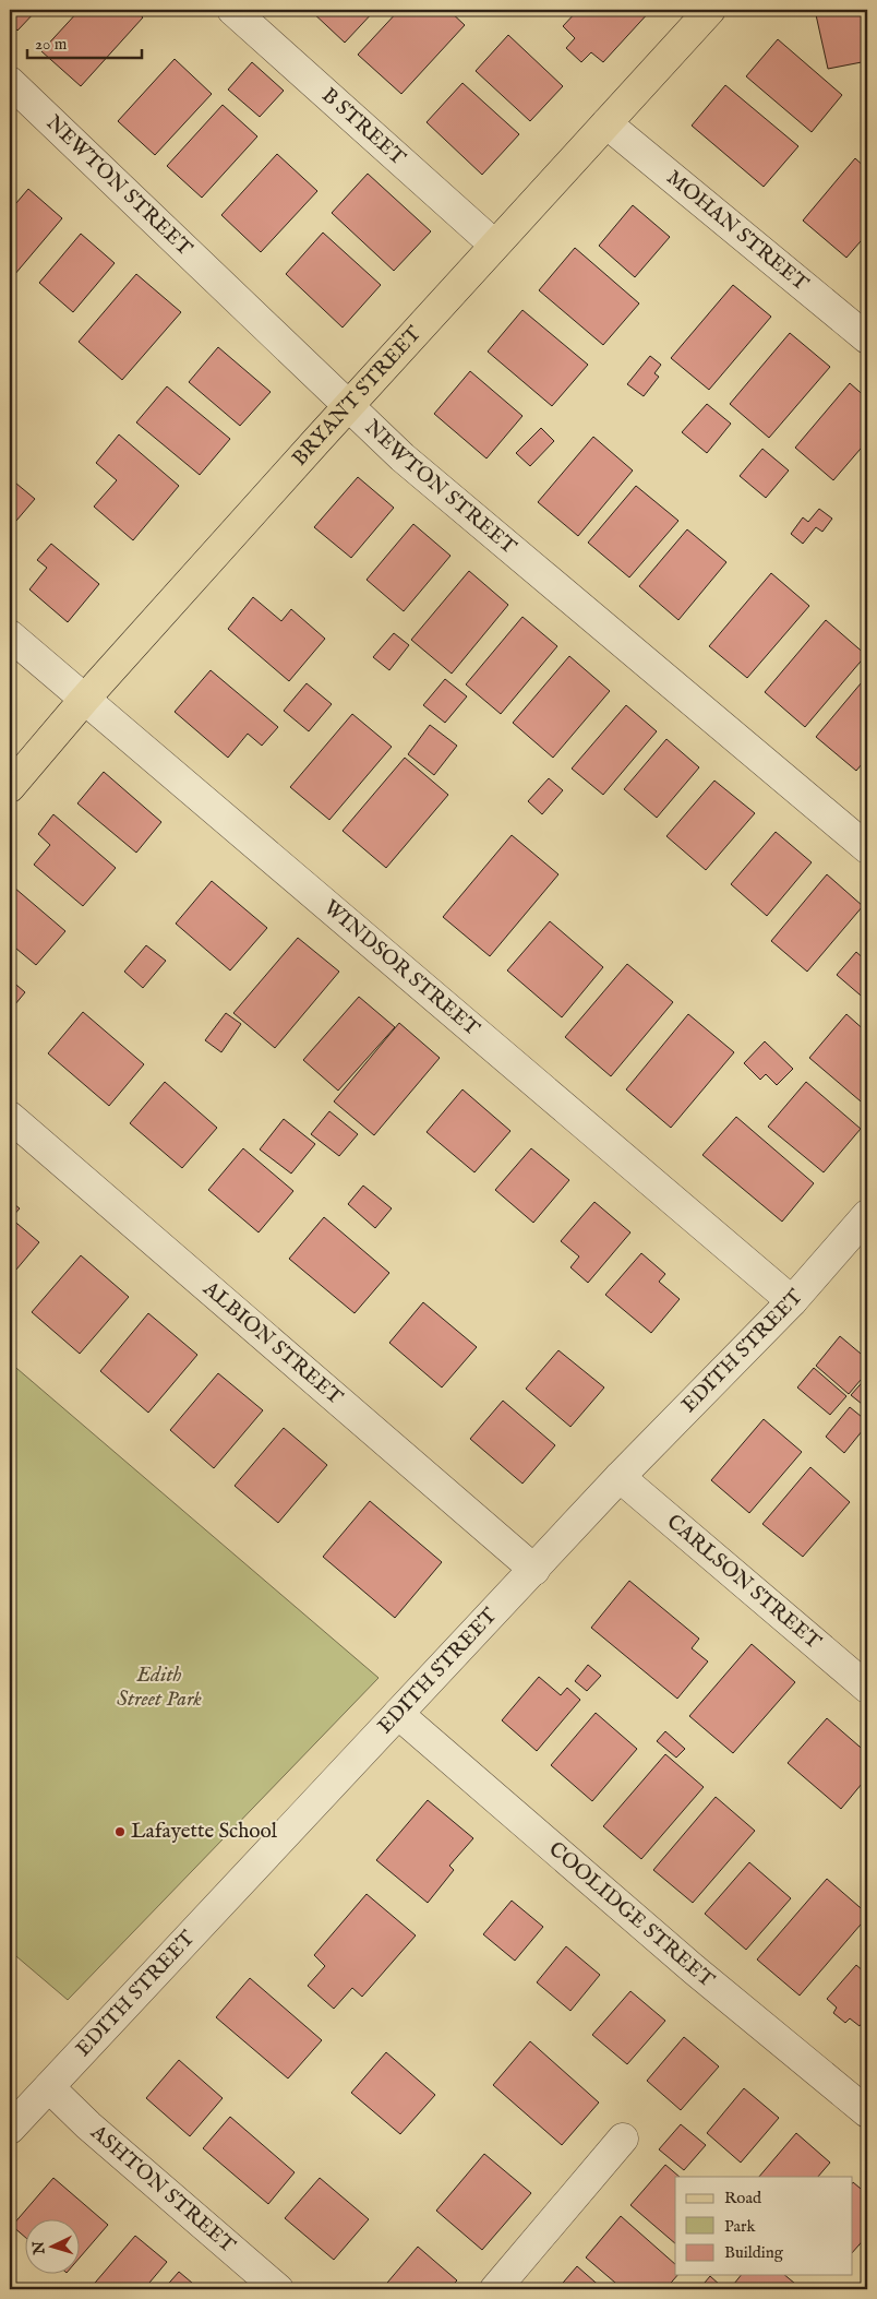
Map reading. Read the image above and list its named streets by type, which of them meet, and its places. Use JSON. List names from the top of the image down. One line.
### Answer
{"streets":{"main road":["BRYANT STREET"],"street":["B STREET","NEWTON STREET","MOHAN STREET","WINDSOR STREET","ALBION STREET","EDITH STREET","CARLSON STREET","COOLIDGE STREET","ASHTON STREET"]},"crossings":[["B STREET","BRYANT STREET"],["NEWTON STREET","BRYANT STREET"],["MOHAN STREET","BRYANT STREET"],["BRYANT STREET","WINDSOR STREET"],["WINDSOR STREET","EDITH STREET"],["ALBION STREET","EDITH STREET"],["EDITH STREET","CARLSON STREET"],["EDITH STREET","COOLIDGE STREET"],["EDITH STREET","ASHTON STREET"]],"parks":["Edith Street Park"],"places":["Lafayette School"],"legend":["Road","Park","Building"],"scale_bar":"20 m","north":"left"}
